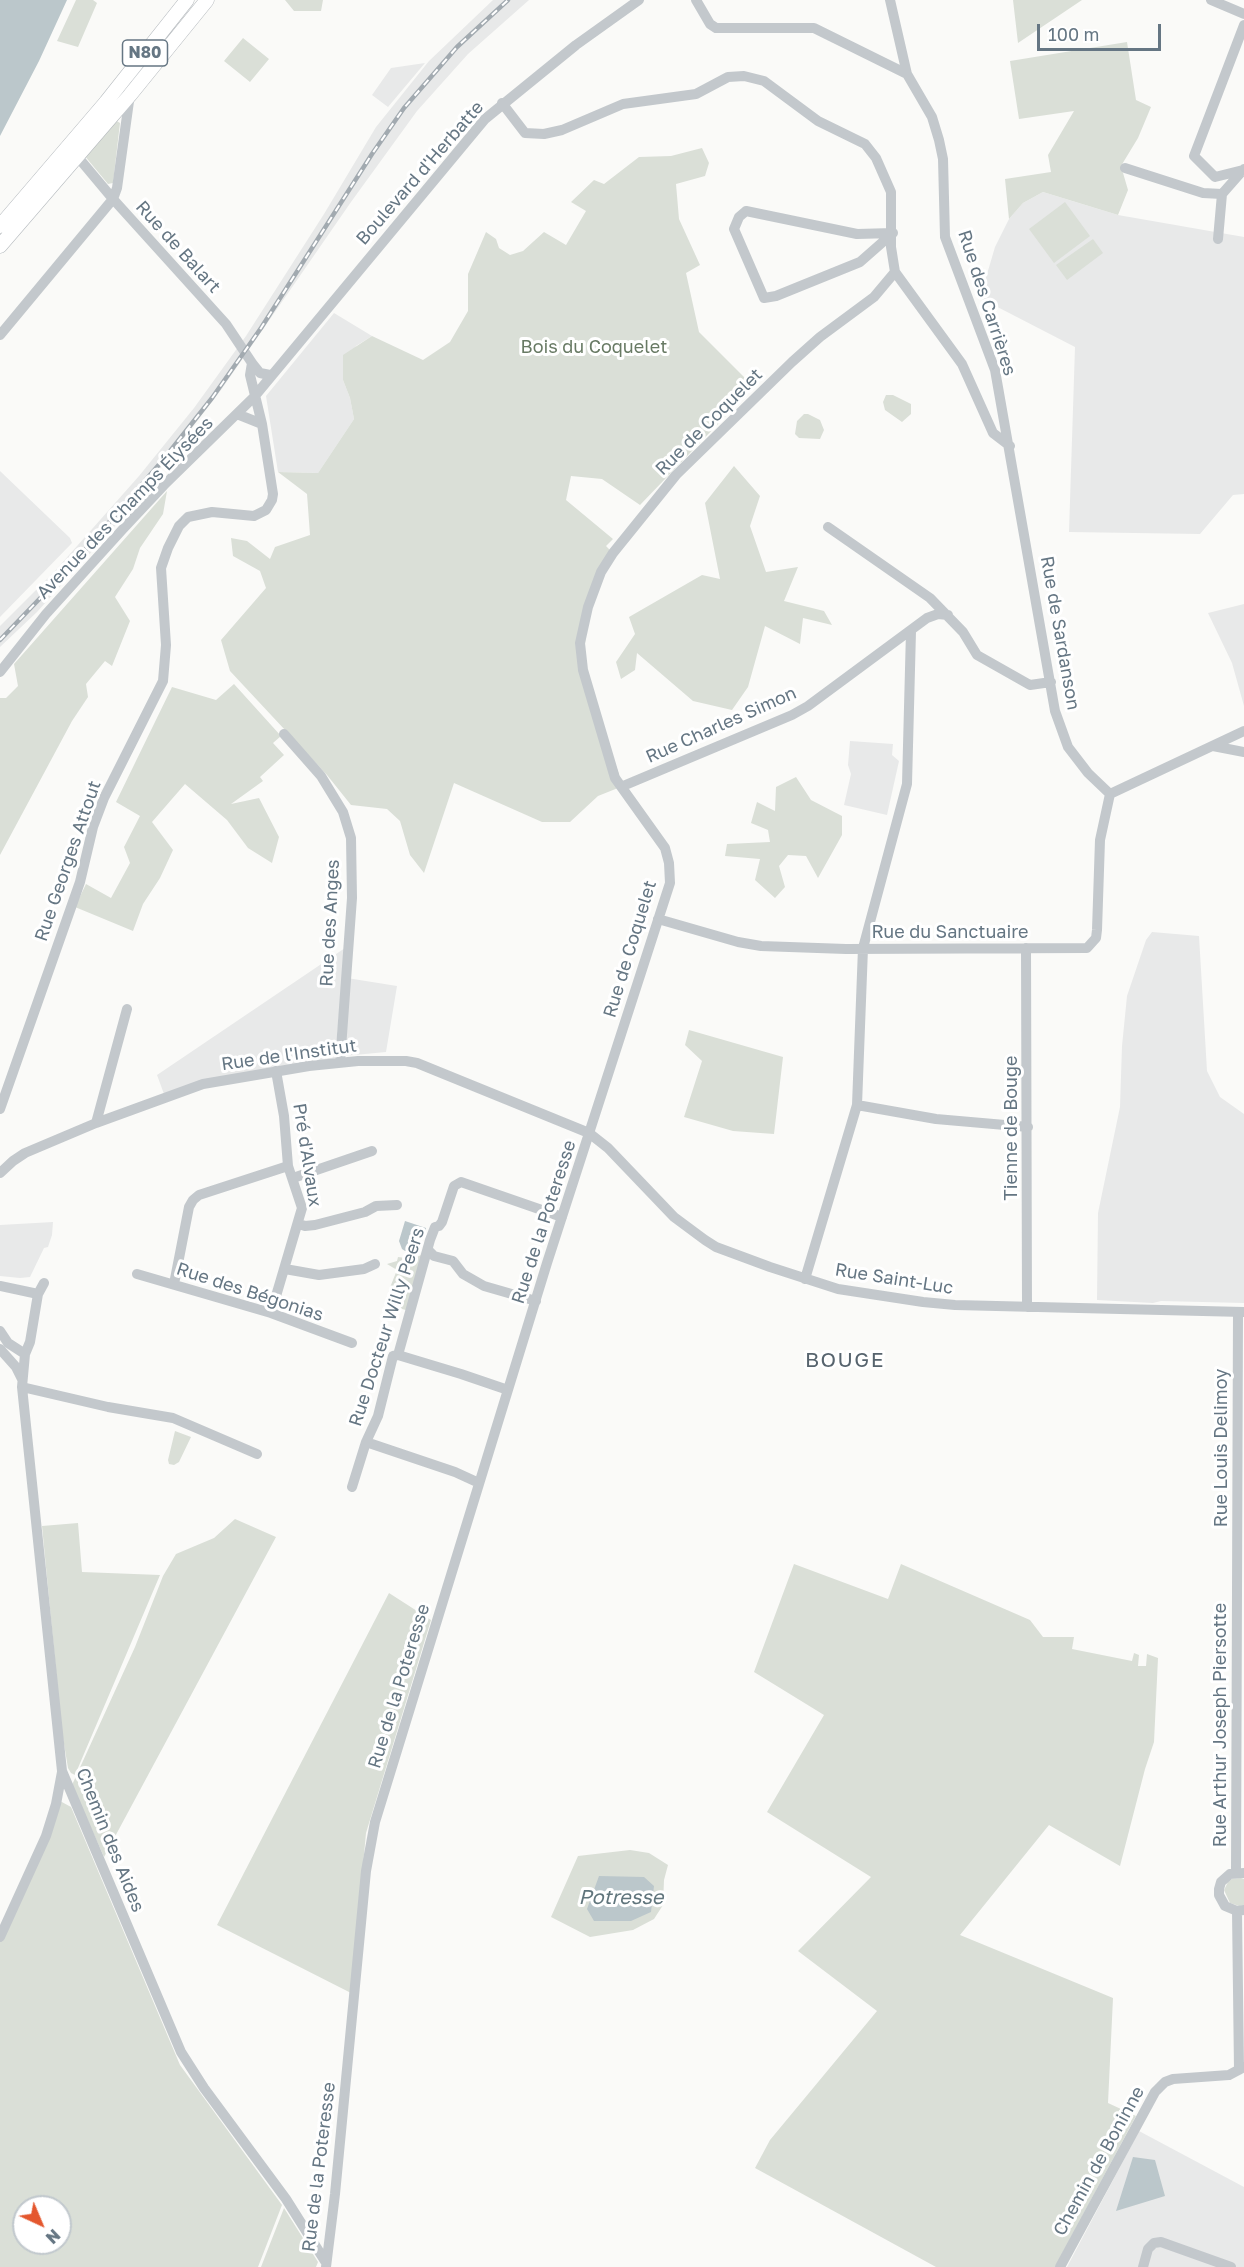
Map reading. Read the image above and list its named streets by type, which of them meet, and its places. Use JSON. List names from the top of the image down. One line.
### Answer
{"streets":{"main road":["N80"],"street":["Boulevard d'Herbatte","Rue de Balart","Rue des Carrières","Rue de Coquelet","Avenue des Champs Élysées","Rue de Sardanson","Rue Charles Simon","Rue Georges Attout","Rue des Anges","Rue du Sanctuaire","Rue de l'Institut","Tienne de Bouge","Pré d'Alvaux","Rue de la Poteresse","Rue Saint-Luc","Rue des Bégonias","Rue Docteur Willy Peers","Rue Louis Delimoy","Rue Arthur Joseph Piersotte","Chemin des Aides","Chemin de Boninne"]},"crossings":[["N80","Rue de Balart"],["Boulevard d'Herbatte","Rue de Balart"],["Boulevard d'Herbatte","Avenue des Champs Élysées"],["Rue des Carrières","Rue de Sardanson"],["Rue de Coquelet","Rue Charles Simon"],["Rue de Coquelet","Rue du Sanctuaire"],["Rue de Coquelet","Rue de l'Institut"],["Rue de Coquelet","Rue de la Poteresse"],["Rue de Coquelet","Rue Saint-Luc"],["Rue de Sardanson","Rue du Sanctuaire"],["Rue des Anges","Rue de l'Institut"],["Rue du Sanctuaire","Tienne de Bouge"],["Rue de l'Institut","Pré d'Alvaux"],["Rue de l'Institut","Rue de la Poteresse"],["Rue de l'Institut","Rue Saint-Luc"],["Tienne de Bouge","Rue Saint-Luc"],["Pré d'Alvaux","Rue des Bégonias"],["Rue de la Poteresse","Rue Saint-Luc"],["Rue de la Poteresse","Rue Docteur Willy Peers"],["Rue de la Poteresse","Chemin des Aides"],["Rue Saint-Luc","Rue Louis Delimoy"],["Rue Louis Delimoy","Rue Arthur Joseph Piersotte"],["Rue Arthur Joseph Piersotte","Chemin de Boninne"]],"districts":["BOUGE"],"water":["Potresse"],"parks":["Bois du Coquelet"],"scale_bar":"100 m","north":"bottom right"}
